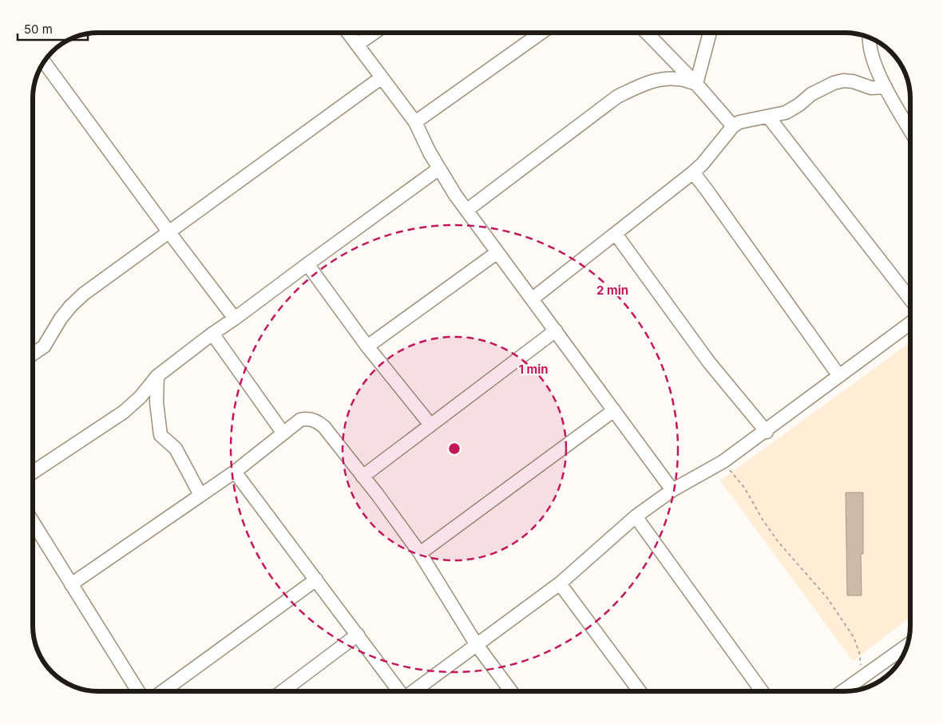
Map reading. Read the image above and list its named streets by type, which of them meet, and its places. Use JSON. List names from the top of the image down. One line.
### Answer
{"scale_bar":"50 m","rings":["2 min","1 min"]}
